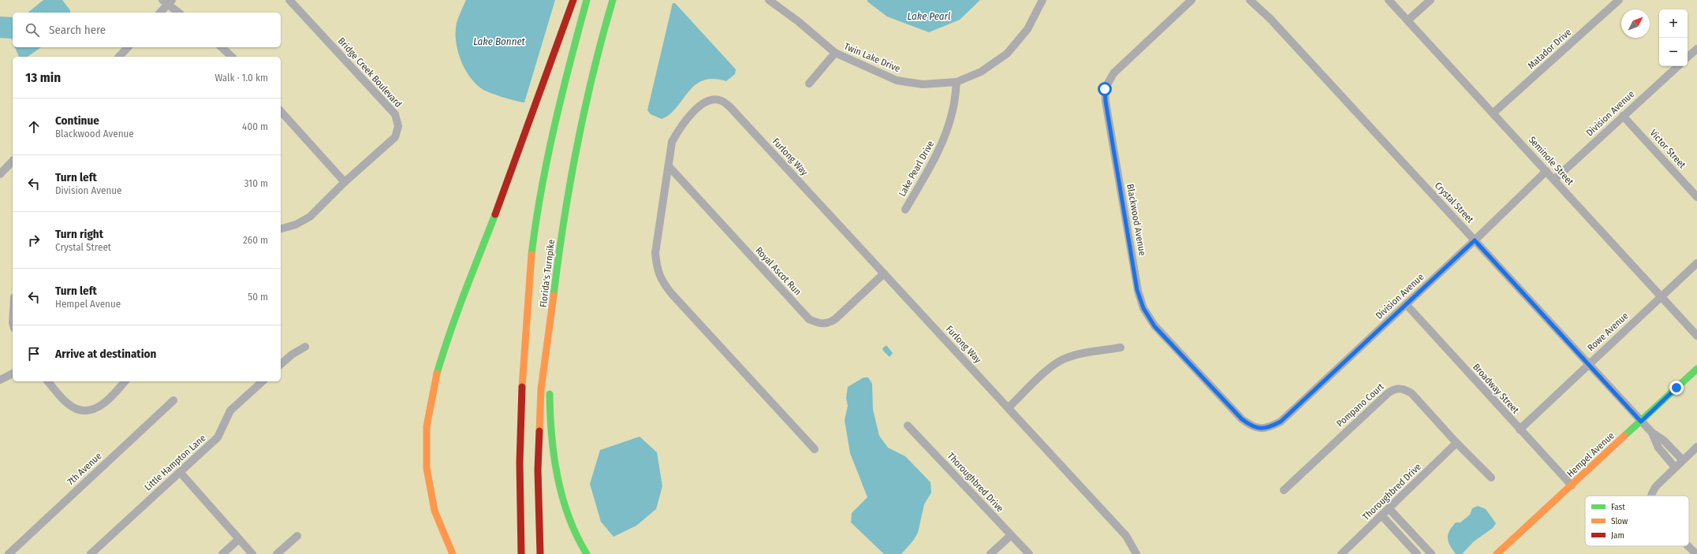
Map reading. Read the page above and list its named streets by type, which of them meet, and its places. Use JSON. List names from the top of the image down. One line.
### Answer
{"streets":{"main road":["Florida's Turnpike","Hempel Avenue"],"street":["Matador Drive","Twin Lake Drive","Bridge Creek Boulevard","Division Avenue","Victor Street","Furlong Way","Seminole Street","Lake Pearl Drive","Crystal Street","Blackwood Avenue","Royal Ascot Run","Rowe Avenue","Broadway Street","Pompano Court","Little Hampton Lane","7th Avenue","Thoroughbred Drive"]},"crossings":[["Matador Drive","Seminole Street"],["Twin Lake Drive","Lake Pearl Drive"],["Division Avenue","Victor Street"],["Division Avenue","Seminole Street"],["Division Avenue","Crystal Street"],["Division Avenue","Blackwood Avenue"],["Division Avenue","Broadway Street"],["Furlong Way","Royal Ascot Run"],["Seminole Street","Rowe Avenue"],["Crystal Street","Rowe Avenue"],["Crystal Street","Hempel Avenue"],["Rowe Avenue","Broadway Street"],["Broadway Street","Hempel Avenue"],["Pompano Court","Thoroughbred Drive"]],"water":["Lake Pearl","Lake Bonnet"],"legend":["Fast","Slow","Jam"],"north":"top right","page":{"map_buttons":["+","−"],"search":"Search here","heading":["13 min","Walk · 1.0 km"],"list":[["Continue","Blackwood Avenue","400 m"],["Turn left","Division Avenue","310 m"],["Turn right","Crystal Street","260 m"],["Turn left","Hempel Avenue","50 m"],"Arrive at destination"]}}
